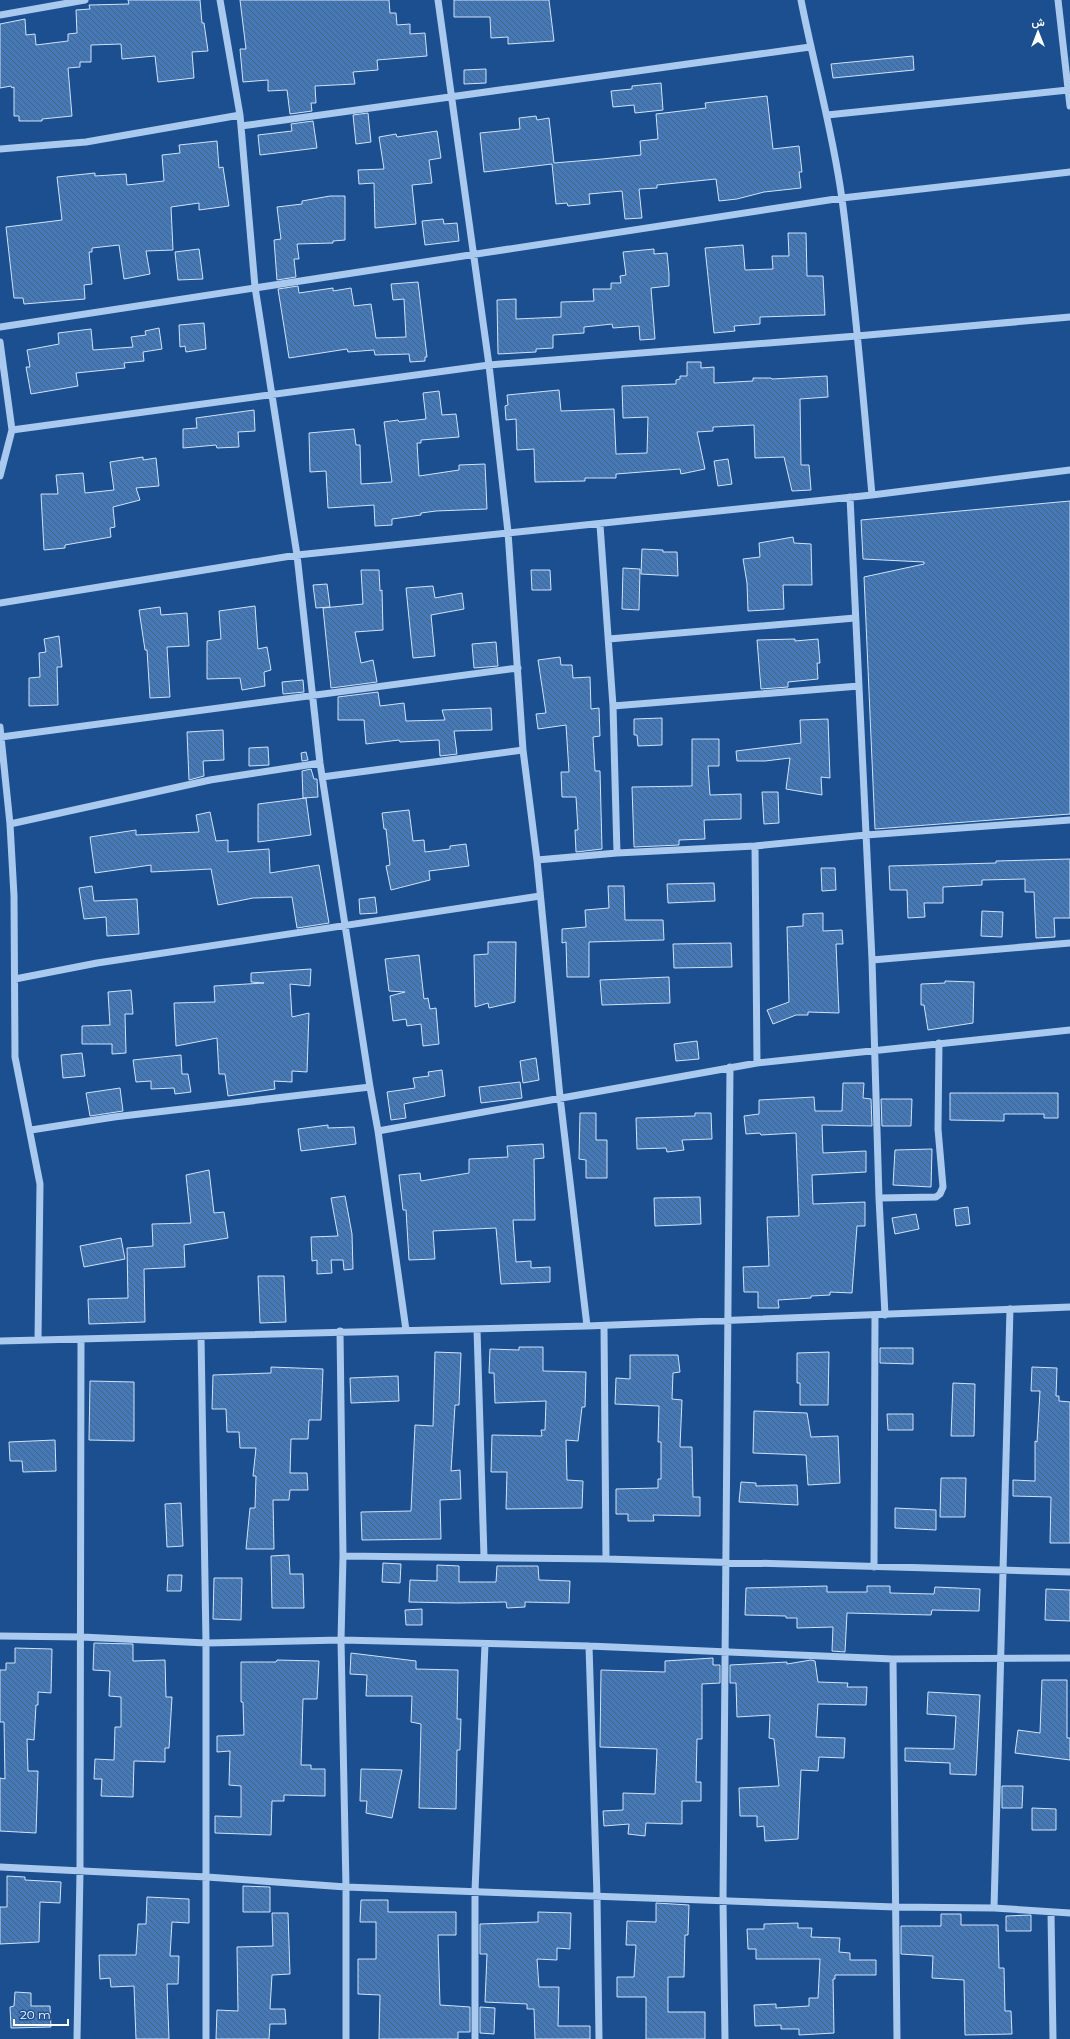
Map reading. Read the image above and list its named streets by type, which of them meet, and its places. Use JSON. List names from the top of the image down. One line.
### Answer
{"scale_bar":"20 m","north":"top"}
